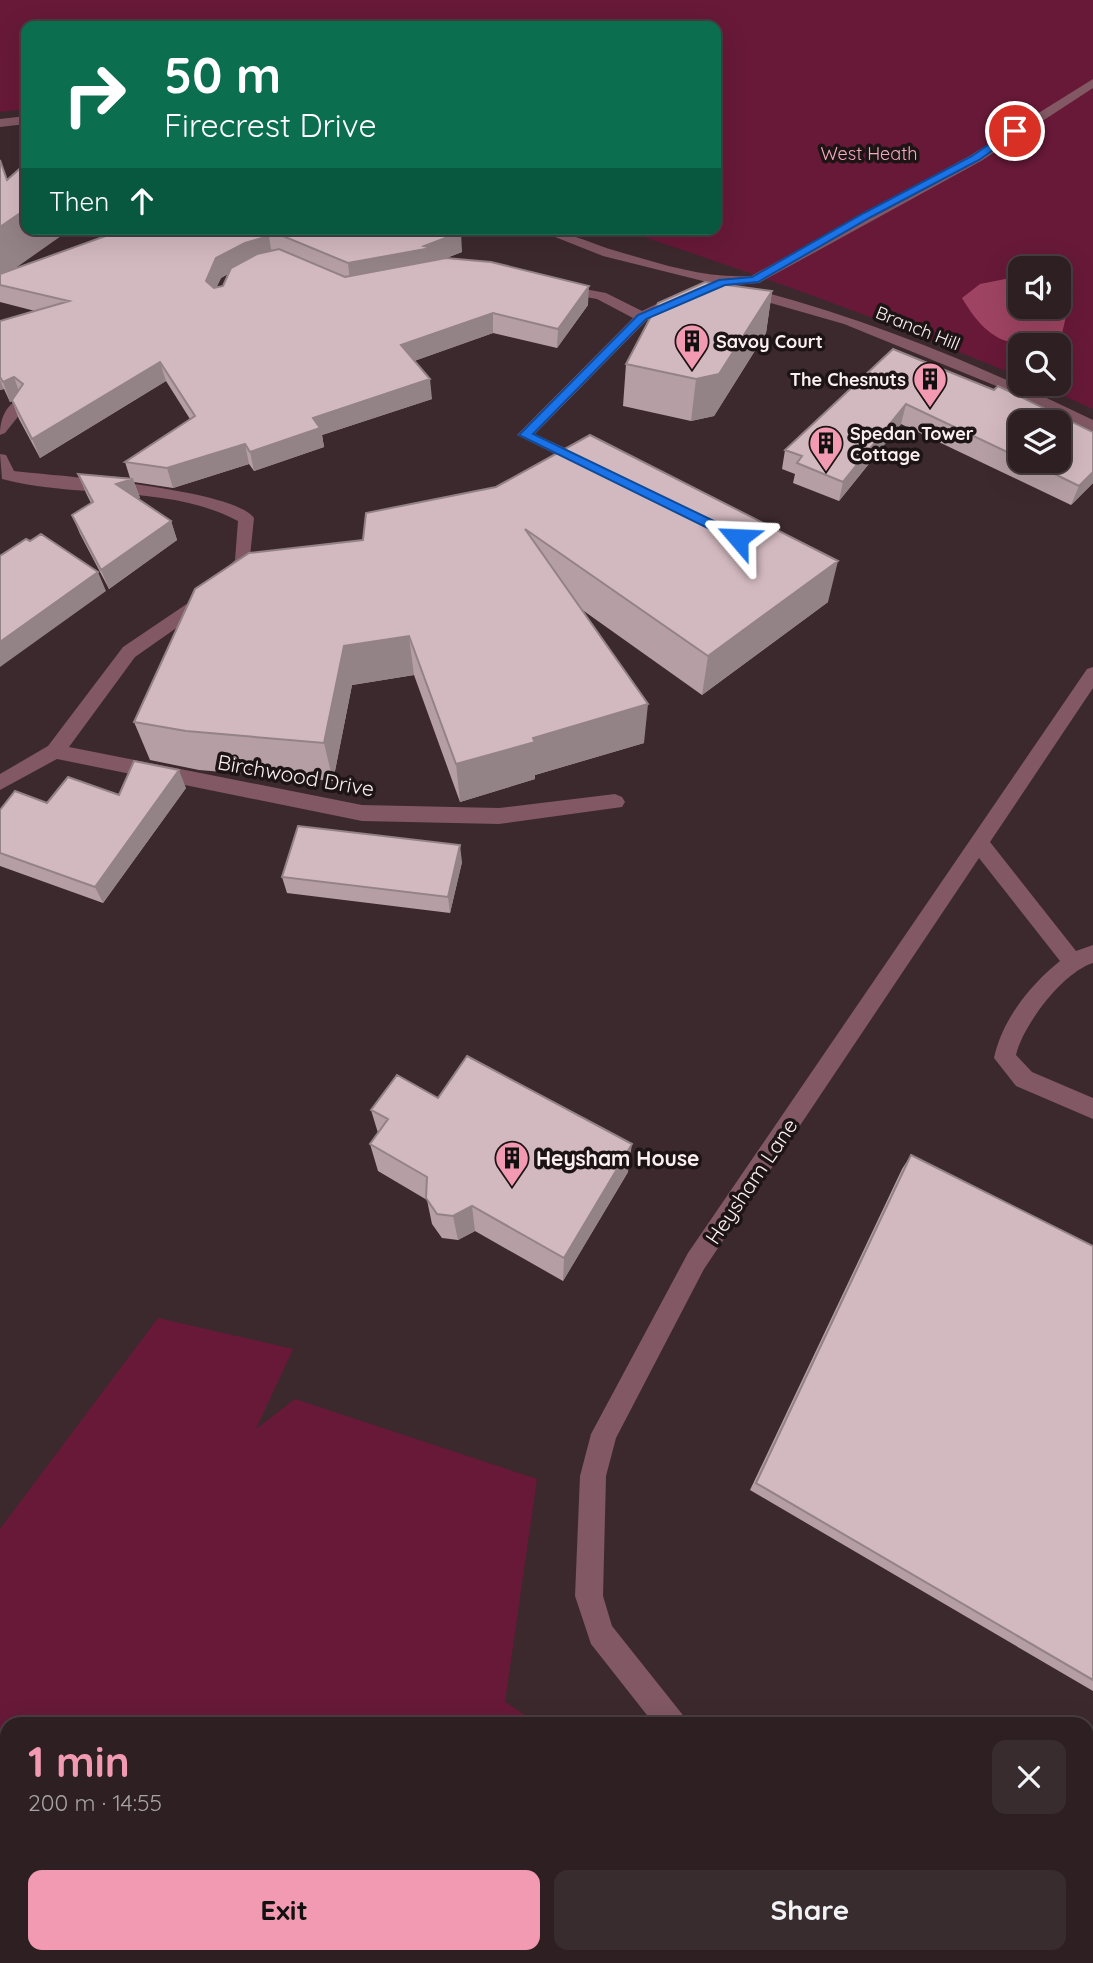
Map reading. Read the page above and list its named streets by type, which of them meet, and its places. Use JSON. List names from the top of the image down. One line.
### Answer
{"streets":{"street":["Branch Hill","Birchwood Drive","Heysham Lane"]},"parks":["West Heath"],"places":{"building":["Savoy Court","The Chesnuts","Spedan Tower Cottage","Heysham House"]},"page":{"turn":["50 m","Firecrest Drive"],"then":"Then","heading":["1 min","200 m · 14:55"],"buttons":["Exit","Share"]}}
